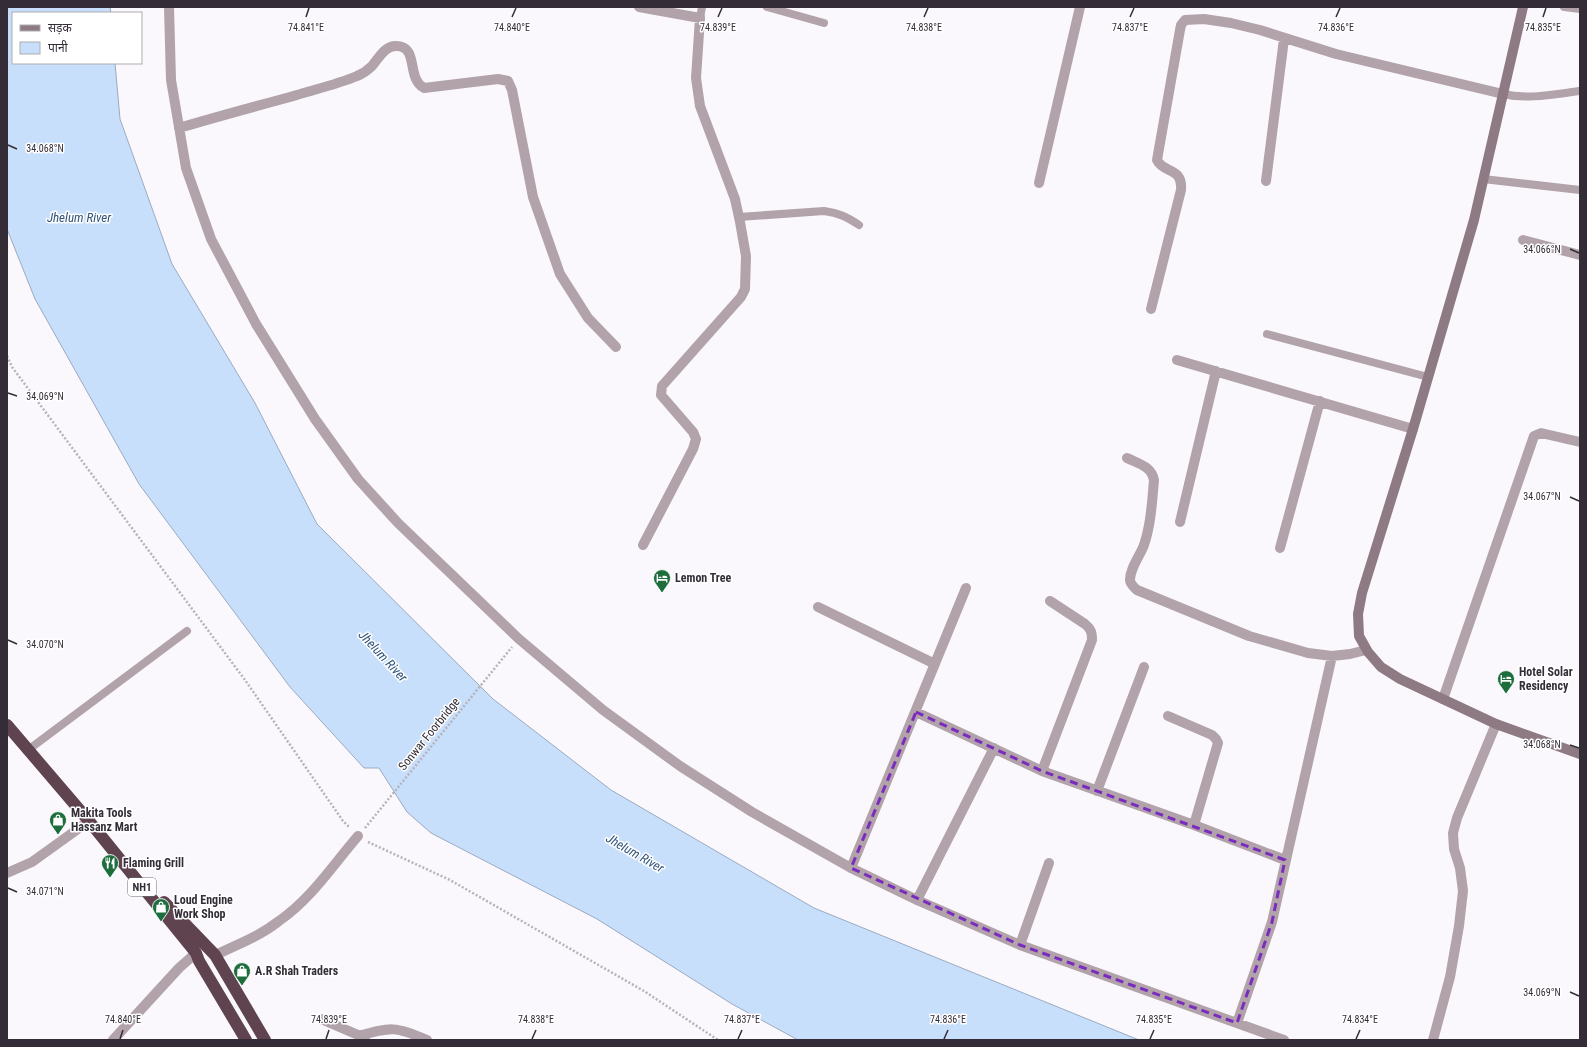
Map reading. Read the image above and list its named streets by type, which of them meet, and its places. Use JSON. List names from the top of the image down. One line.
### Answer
{"streets":{"highway":["NH1"],"path":["Sonwar Foorbridge"]},"water":["Jhelum River"],"places":{"hotel":["Lemon Tree","Hotel Solar Residency"],"shop":["Makita Tools Hassanz Mart","Loud Engine Work Shop","A.R Shah Traders"],"restaurant":["Flaming Grill"]},"legend":["सड़क","पानी"],"coordinates":["74.841°E","74.837°E","74.835°E","74.840°E","74.839°E","74.838°E","74.836°E","34.068°N","34.066°N","34.069°N","34.067°N","34.070°N","34.071°N","74.834°E"]}
